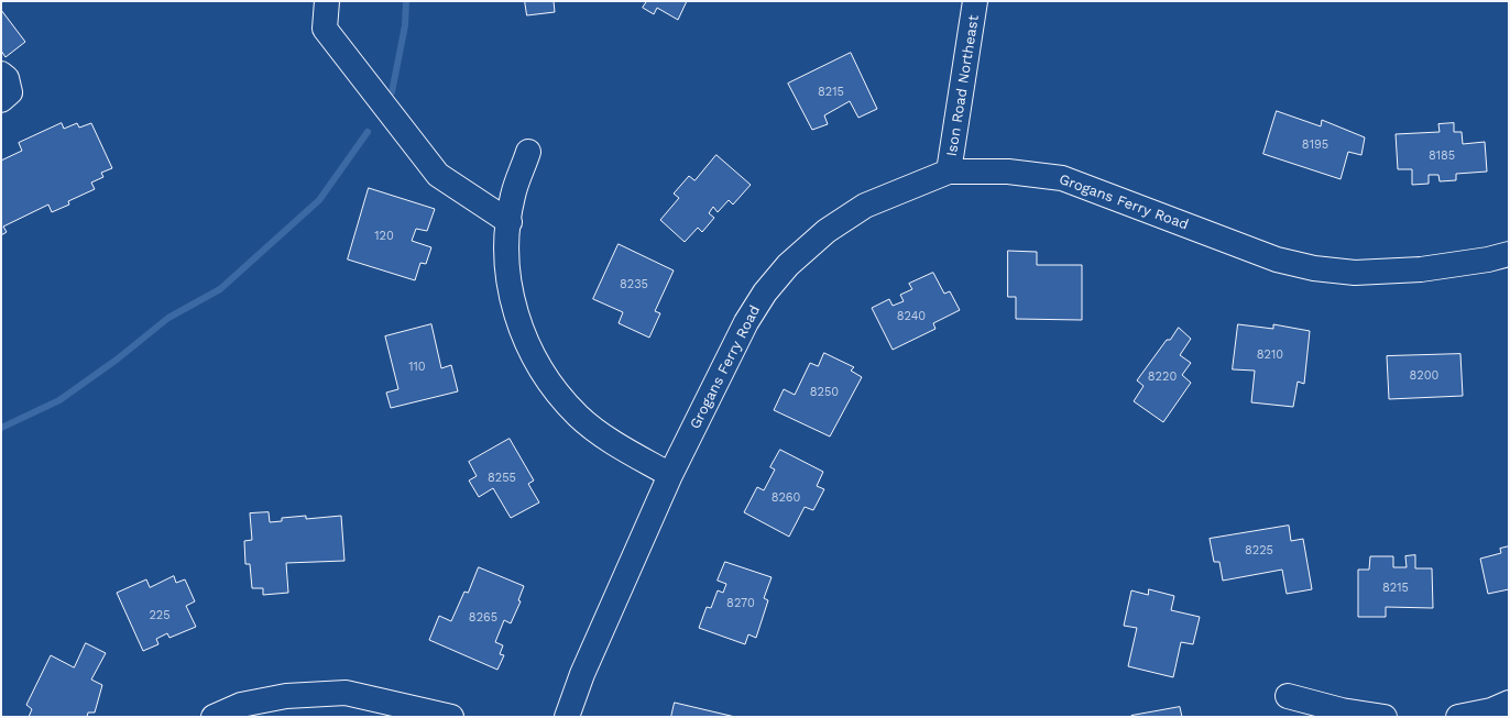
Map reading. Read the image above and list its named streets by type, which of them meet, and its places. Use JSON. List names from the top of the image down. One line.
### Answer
{"streets":{"street":["Ison Road Northeast","Grogans Ferry Road"]},"crossings":[["Ison Road Northeast","Grogans Ferry Road"]],"house_numbers":["8215","8195","8185","120","8235","8240","8210","110","8200","8220","8250","8255","8260","8225","8215","8270","225","8265"]}
